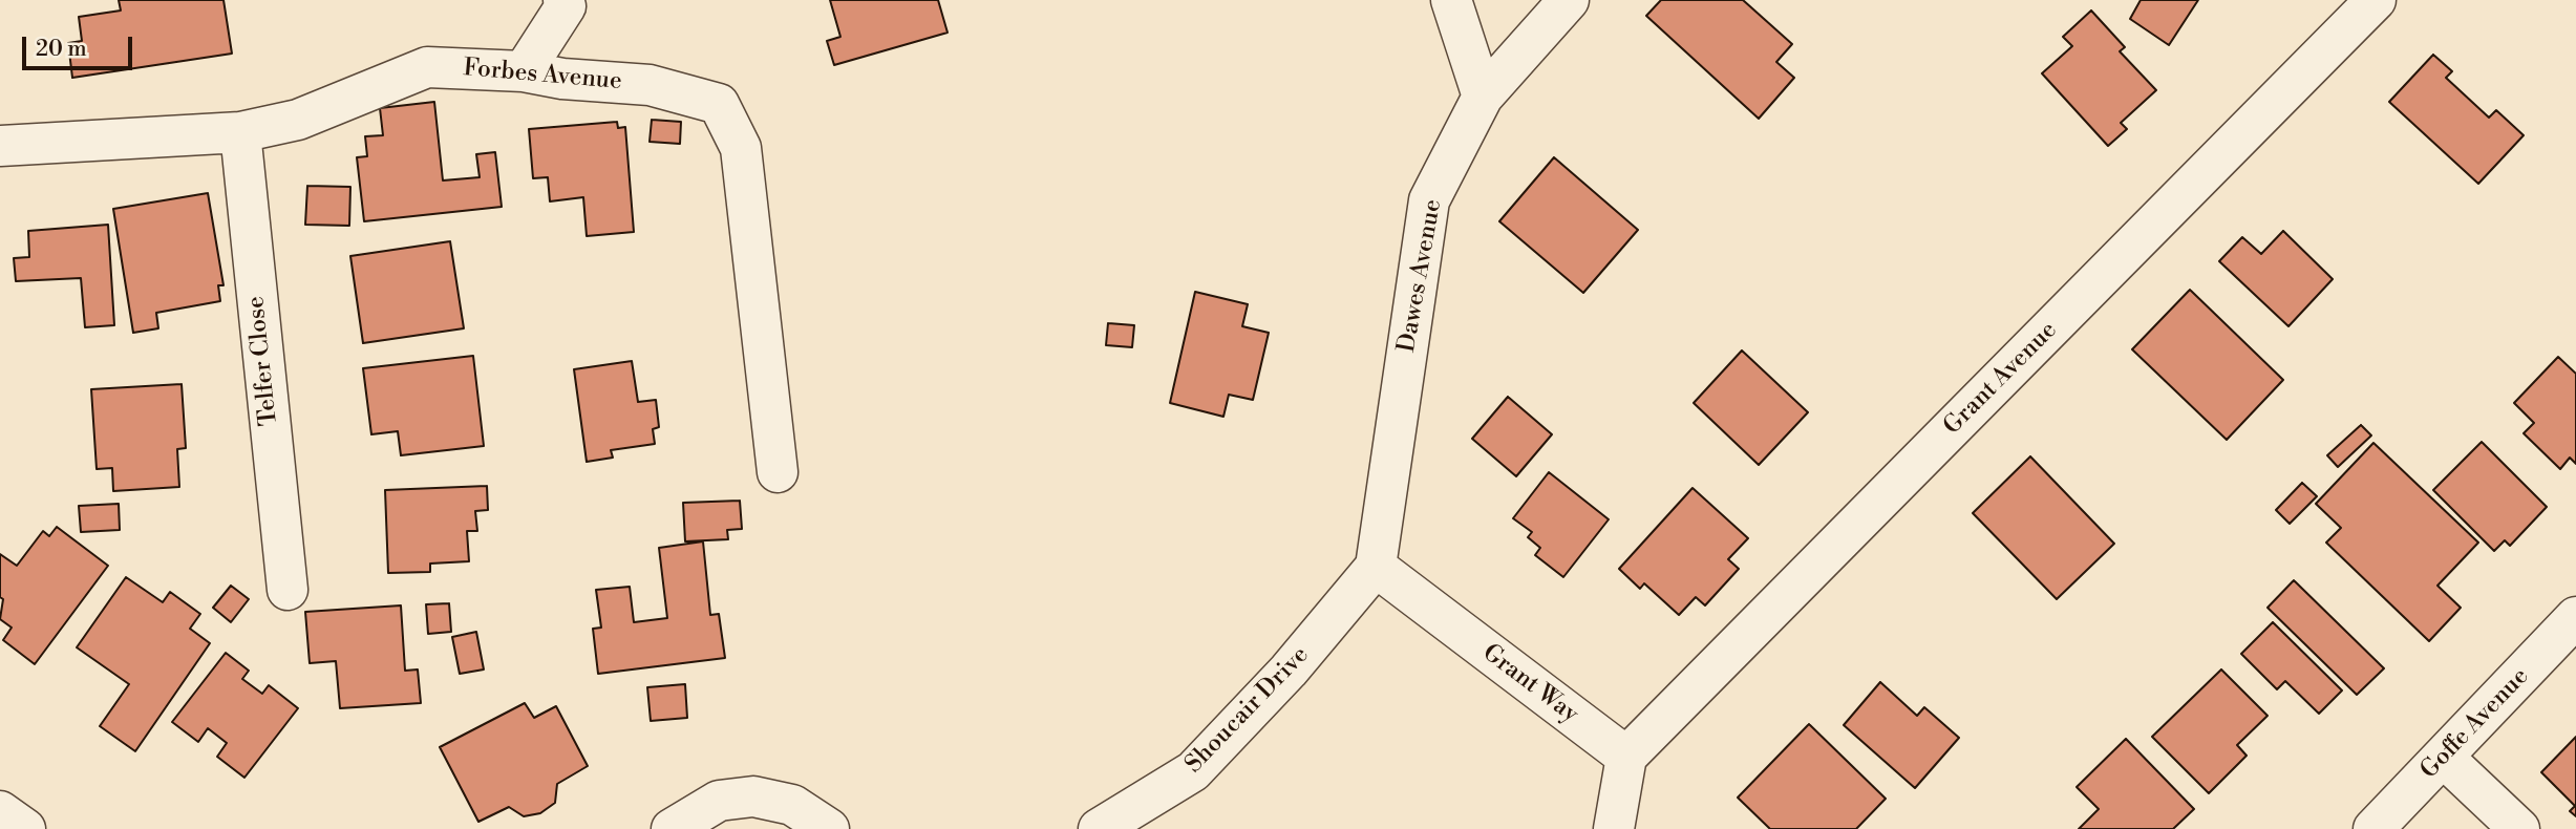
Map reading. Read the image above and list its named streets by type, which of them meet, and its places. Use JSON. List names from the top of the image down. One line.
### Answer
{"streets":{"street":["Forbes Avenue","Dawes Avenue","Telfer Close","Grant Avenue","Grant Way","Shoucair Drive","Goffe Avenue"]},"crossings":[["Forbes Avenue","Telfer Close"],["Dawes Avenue","Grant Way"],["Dawes Avenue","Shoucair Drive"],["Grant Avenue","Grant Way"],["Grant Way","Shoucair Drive"]],"scale_bar":"20 m"}
